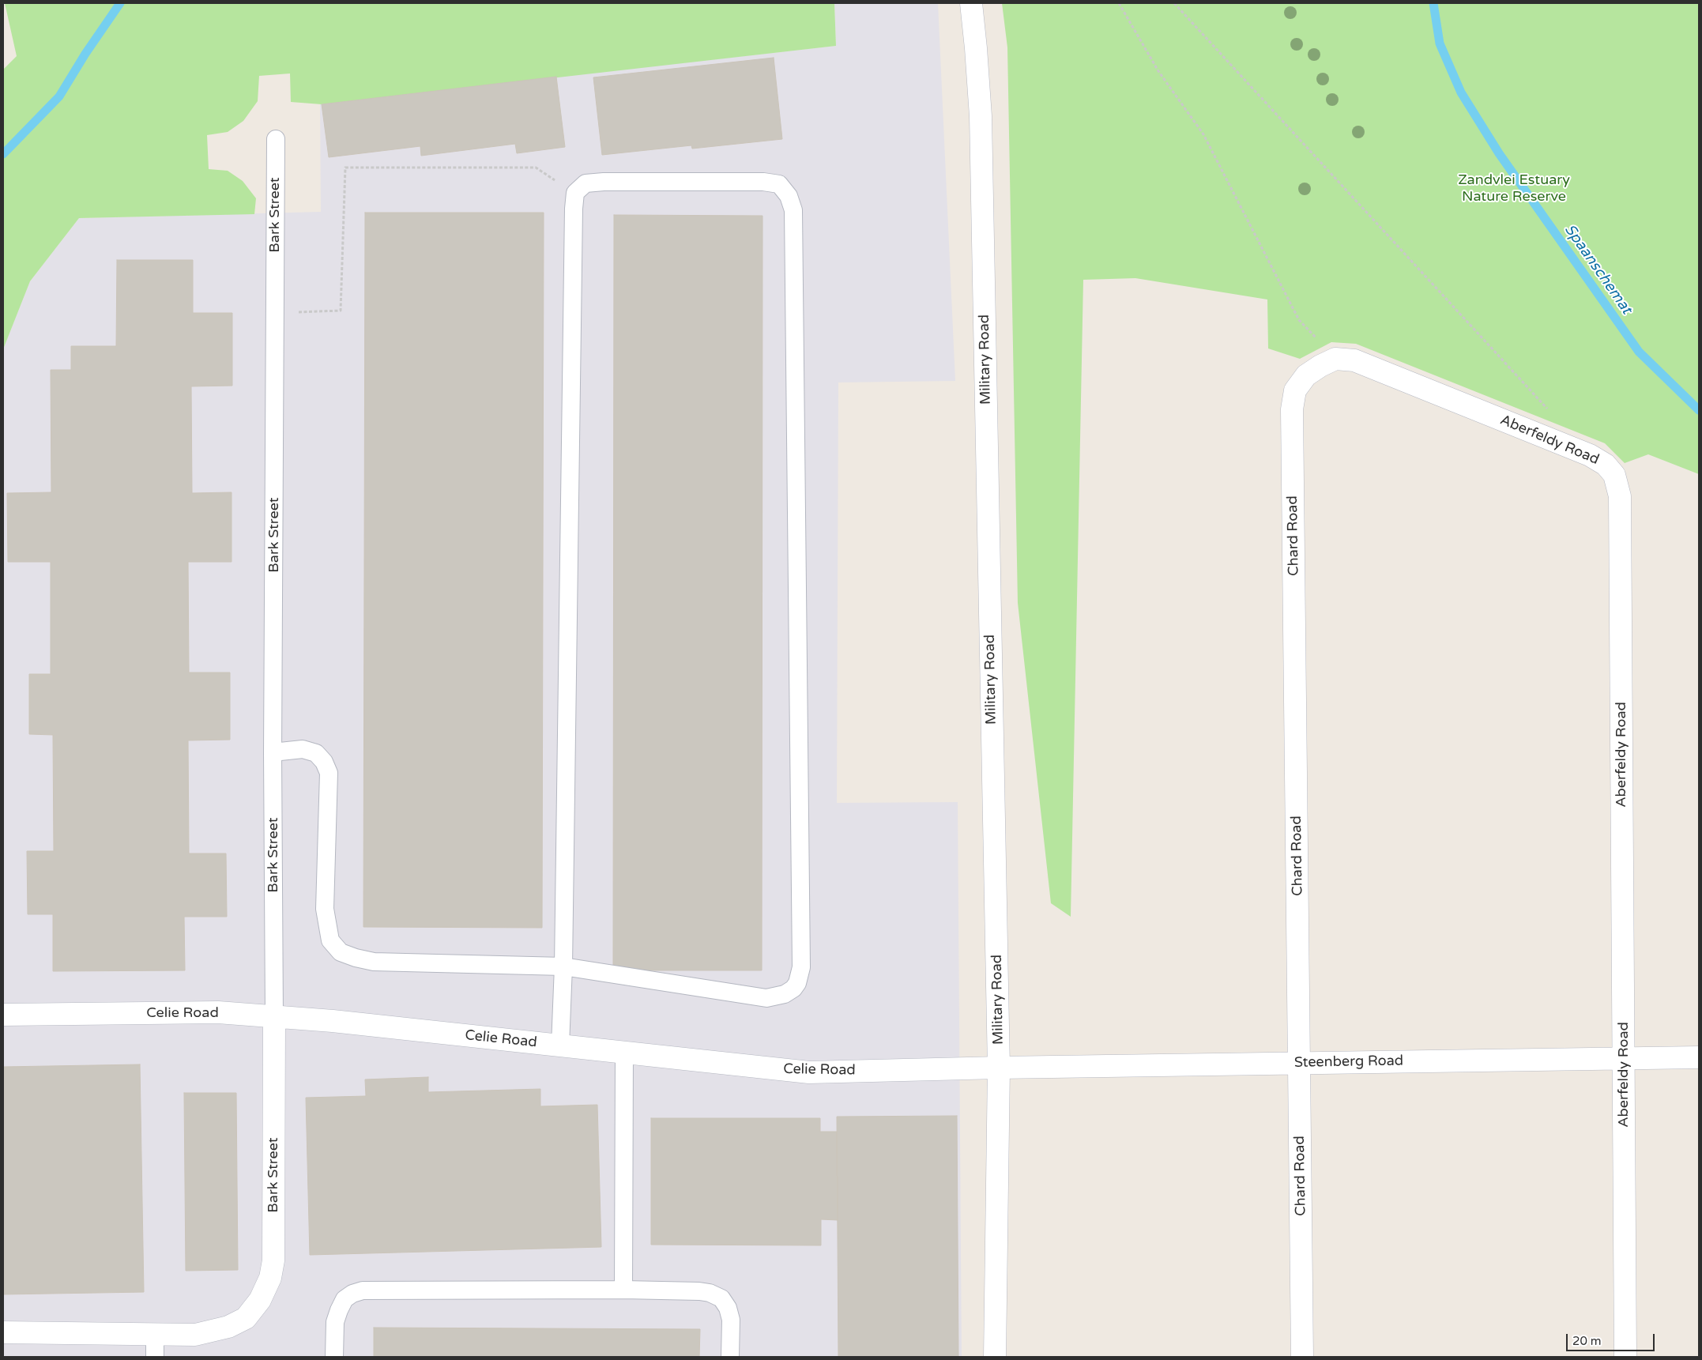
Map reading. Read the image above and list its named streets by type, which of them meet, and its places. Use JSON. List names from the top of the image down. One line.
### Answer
{"streets":{"street":["Bark Street","Military Road","Aberfeldy Road","Chard Road","Celie Road","Steenberg Road"]},"crossings":[["Bark Street","Celie Road"],["Military Road","Celie Road"],["Military Road","Steenberg Road"],["Aberfeldy Road","Chard Road"],["Aberfeldy Road","Steenberg Road"],["Chard Road","Steenberg Road"],["Celie Road","Steenberg Road"]],"water":["Spaanschemat"],"parks":["Zandvlei Estuary Nature Reserve"],"scale_bar":"20 m"}
